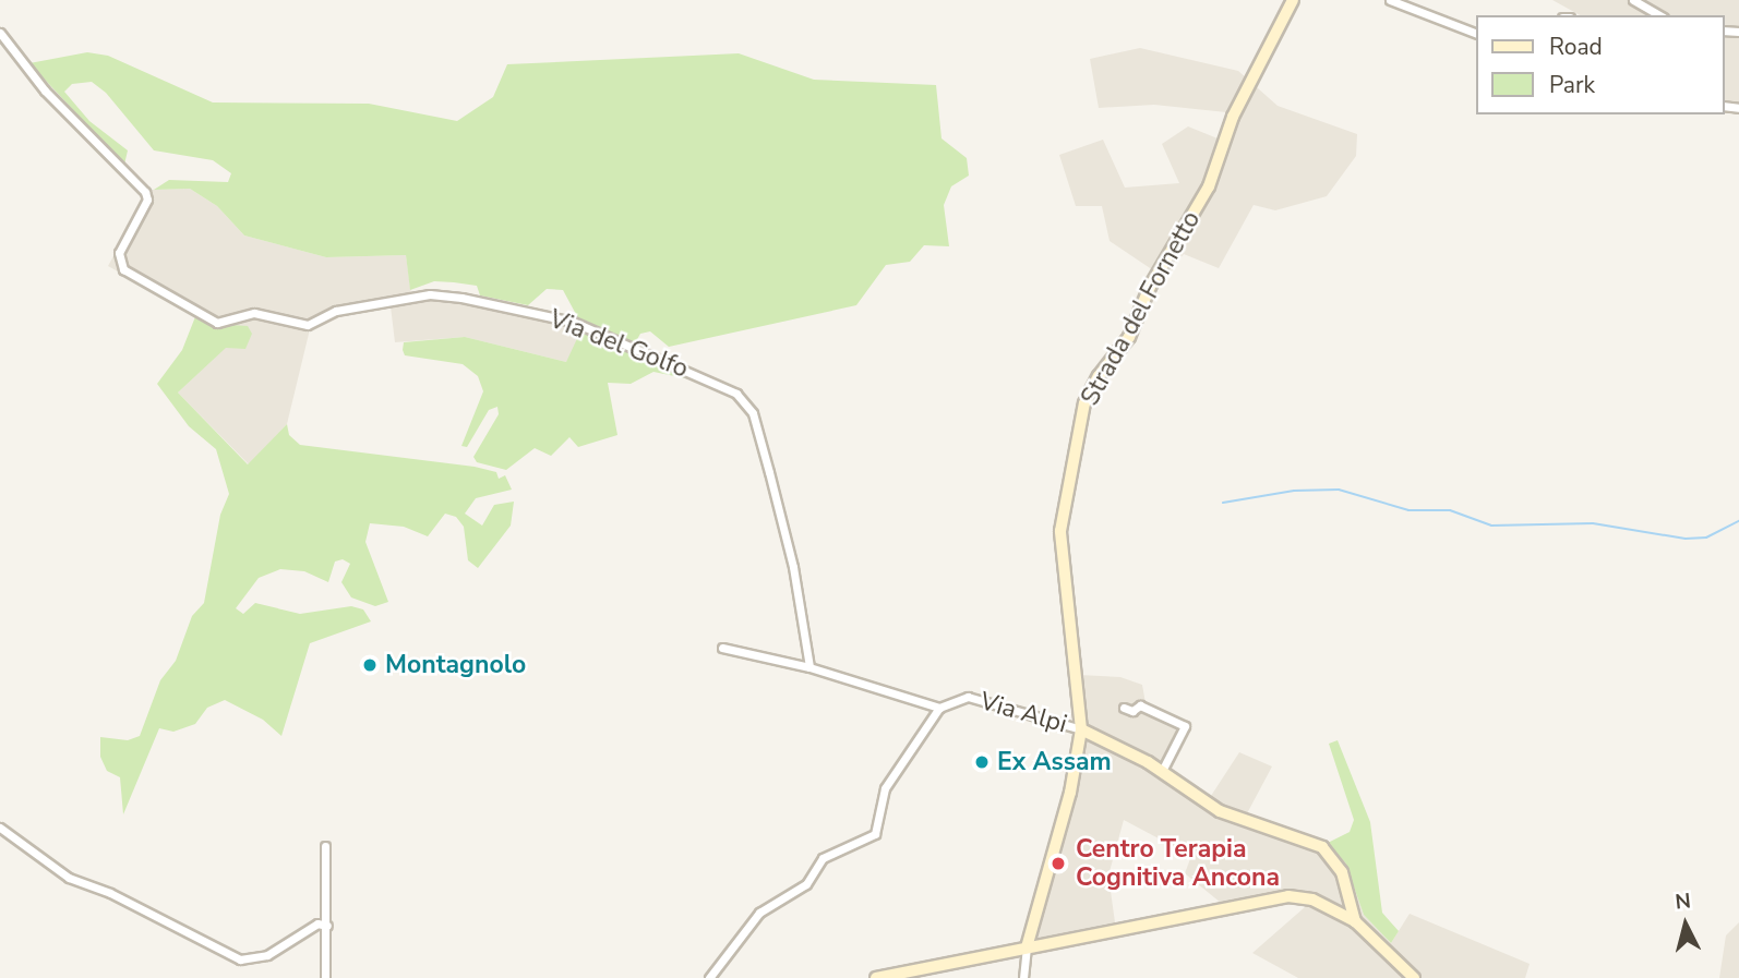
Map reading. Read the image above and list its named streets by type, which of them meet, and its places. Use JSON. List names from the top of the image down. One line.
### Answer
{"streets":{"street":["Strada del Fornetto","Via del Golfo","Via Alpi"]},"crossings":[["Strada del Fornetto","Via Alpi"]],"places":["Montagnolo","Ex Assam","Centro Terapia Cognitiva Ancona"],"legend":["Road","Park"],"north":"top"}
